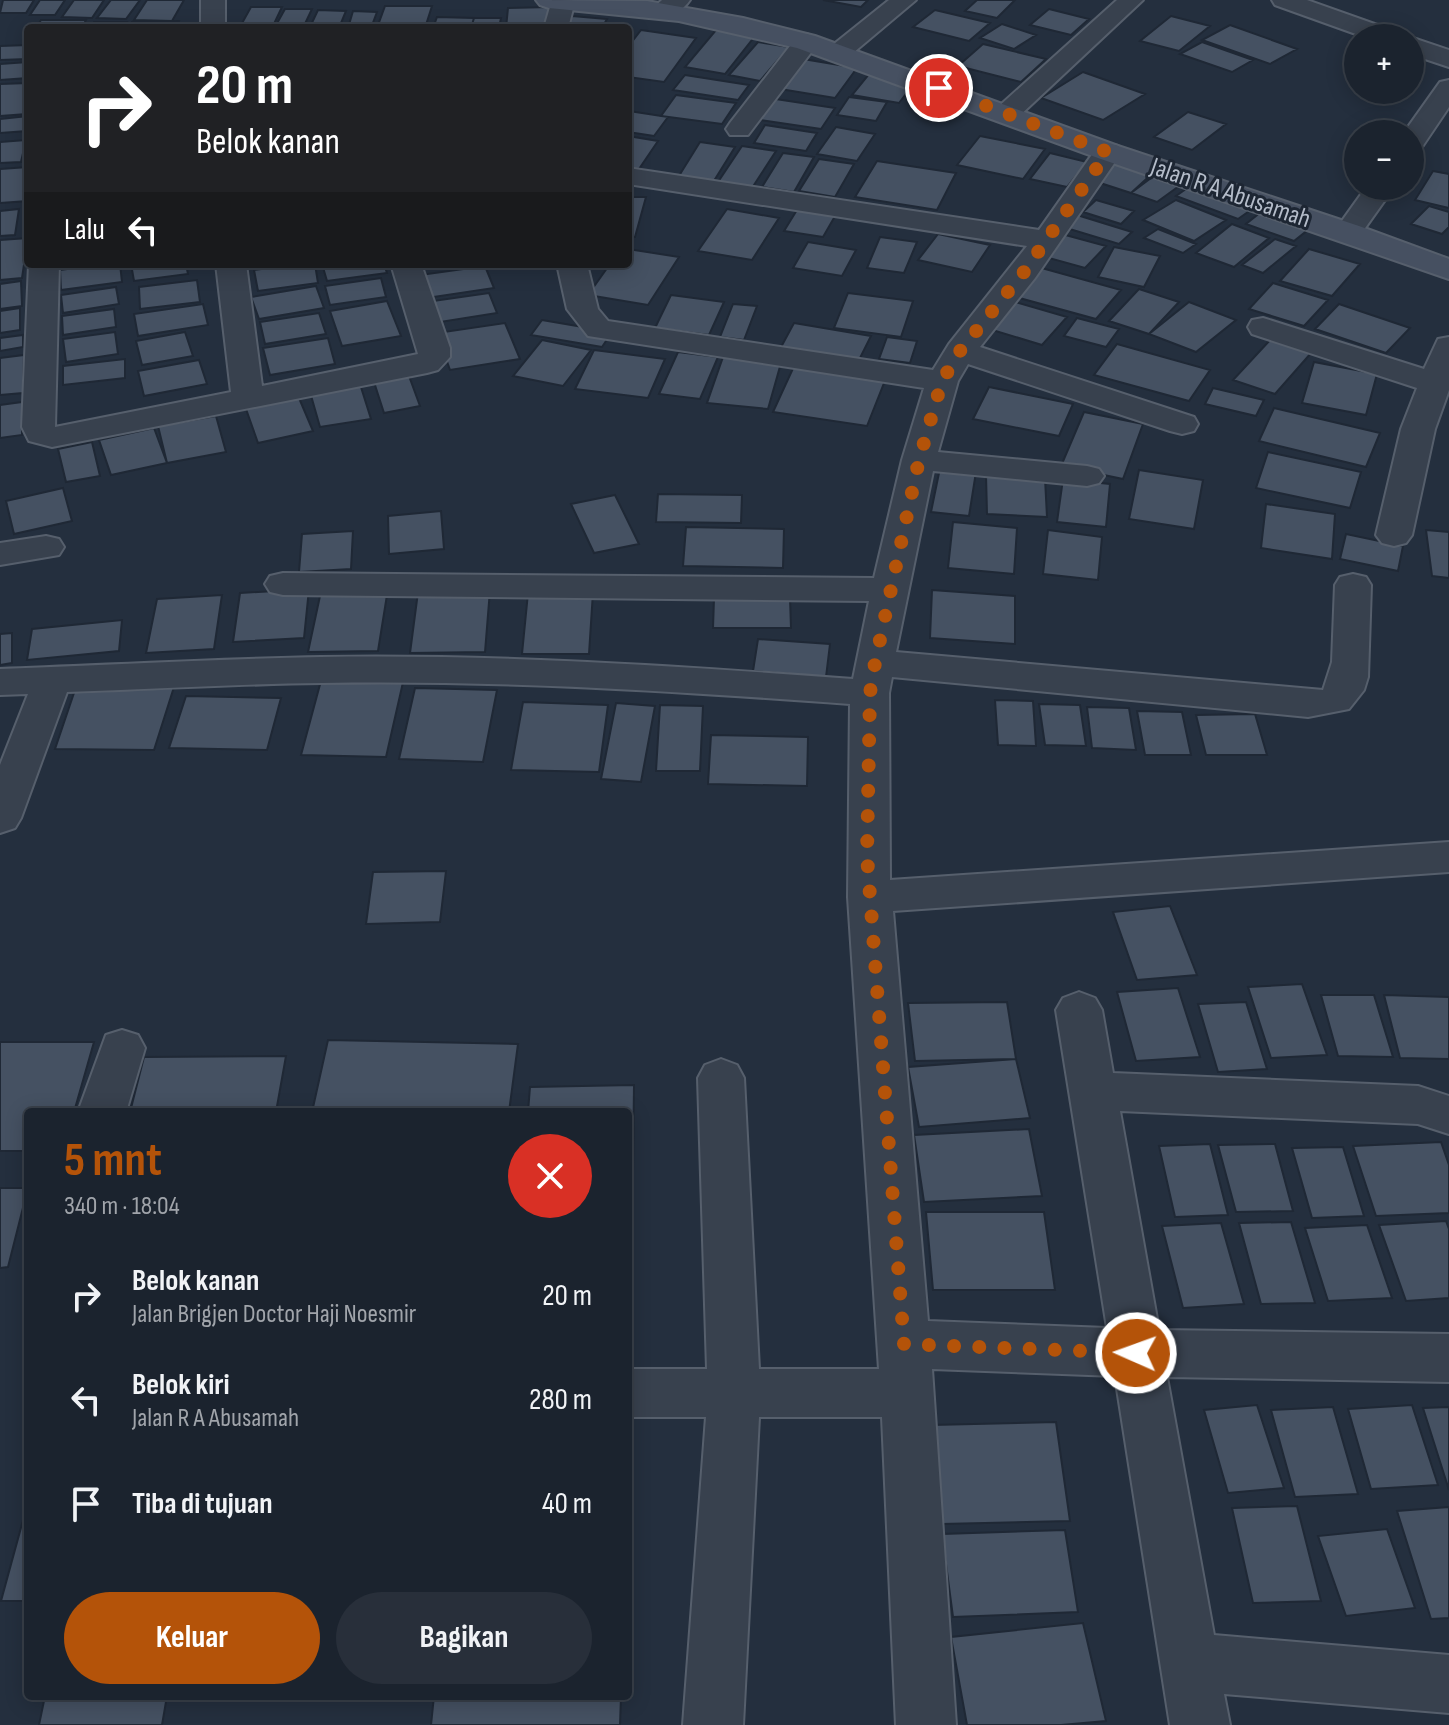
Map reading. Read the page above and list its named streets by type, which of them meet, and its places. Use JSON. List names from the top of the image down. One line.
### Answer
{"streets":{"street":["Jalan R A Abusamah"]},"page":{"map_buttons":["+","−"],"turn":["20 m","Belok kanan"],"then":"Lalu","heading":["5 mnt","340 m · 18:04"],"list":[{"name":"Belok kanan","note":"Jalan Brigjen Doctor Haji Noesmir","value":"20 m"},{"name":"Belok kiri","note":"Jalan R A Abusamah","value":"280 m"},{"name":"Tiba di tujuan","value":"40 m"}],"buttons":["Keluar","Bagikan"]}}
